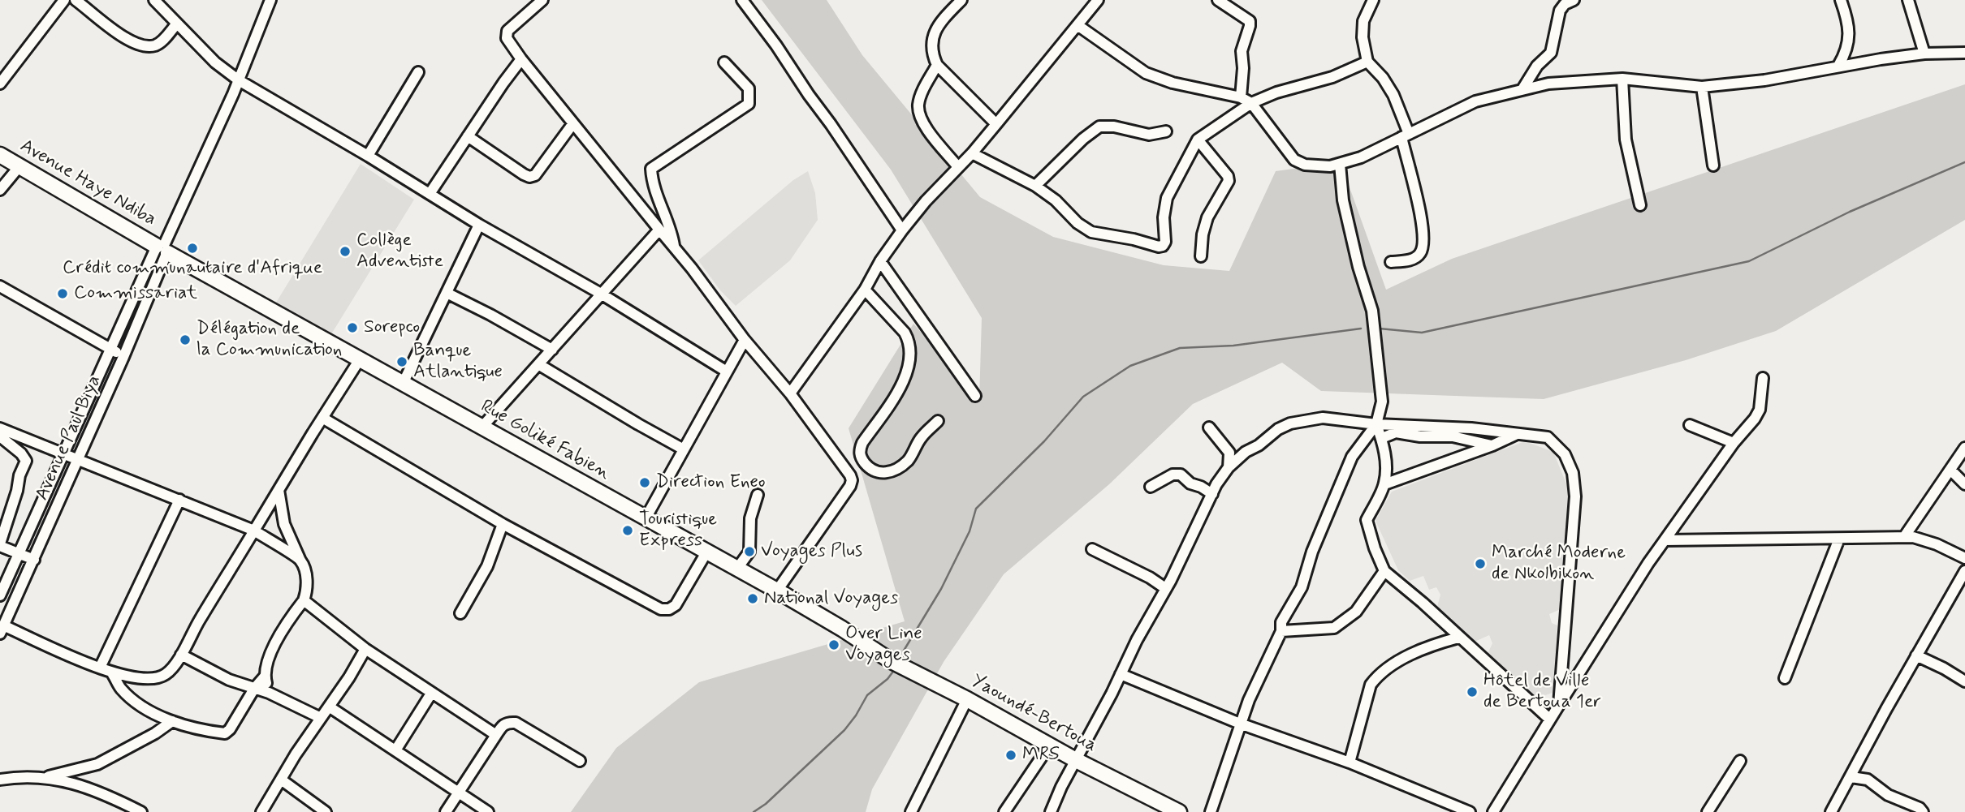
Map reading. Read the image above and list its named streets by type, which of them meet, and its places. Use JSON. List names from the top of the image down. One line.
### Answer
{"streets":{"highway":["Avenue Haye Ndiba","Rue Goliké Fabien","Yaoundé-Bertoua"],"street":["Avenue Paul Biya"]},"crossings":[["Avenue Haye Ndiba","Avenue Paul Biya"],["Avenue Haye Ndiba","Rue Goliké Fabien"],["Avenue Paul Biya","Rue Goliké Fabien"],["Rue Goliké Fabien","Yaoundé-Bertoua"]],"places":["Crédit communautaire d'Afrique","Collège Adventiste","Commissariat","Sorepco","Délégation de la Communication","Banque Atlantique","Direction Eneo","Touristique Express","Voyages Plus","Marché Moderne de Nkolbikon","National Voyages","Over Line Voyages","Hôtel de Ville de Bertoua 1er","MRS"]}
